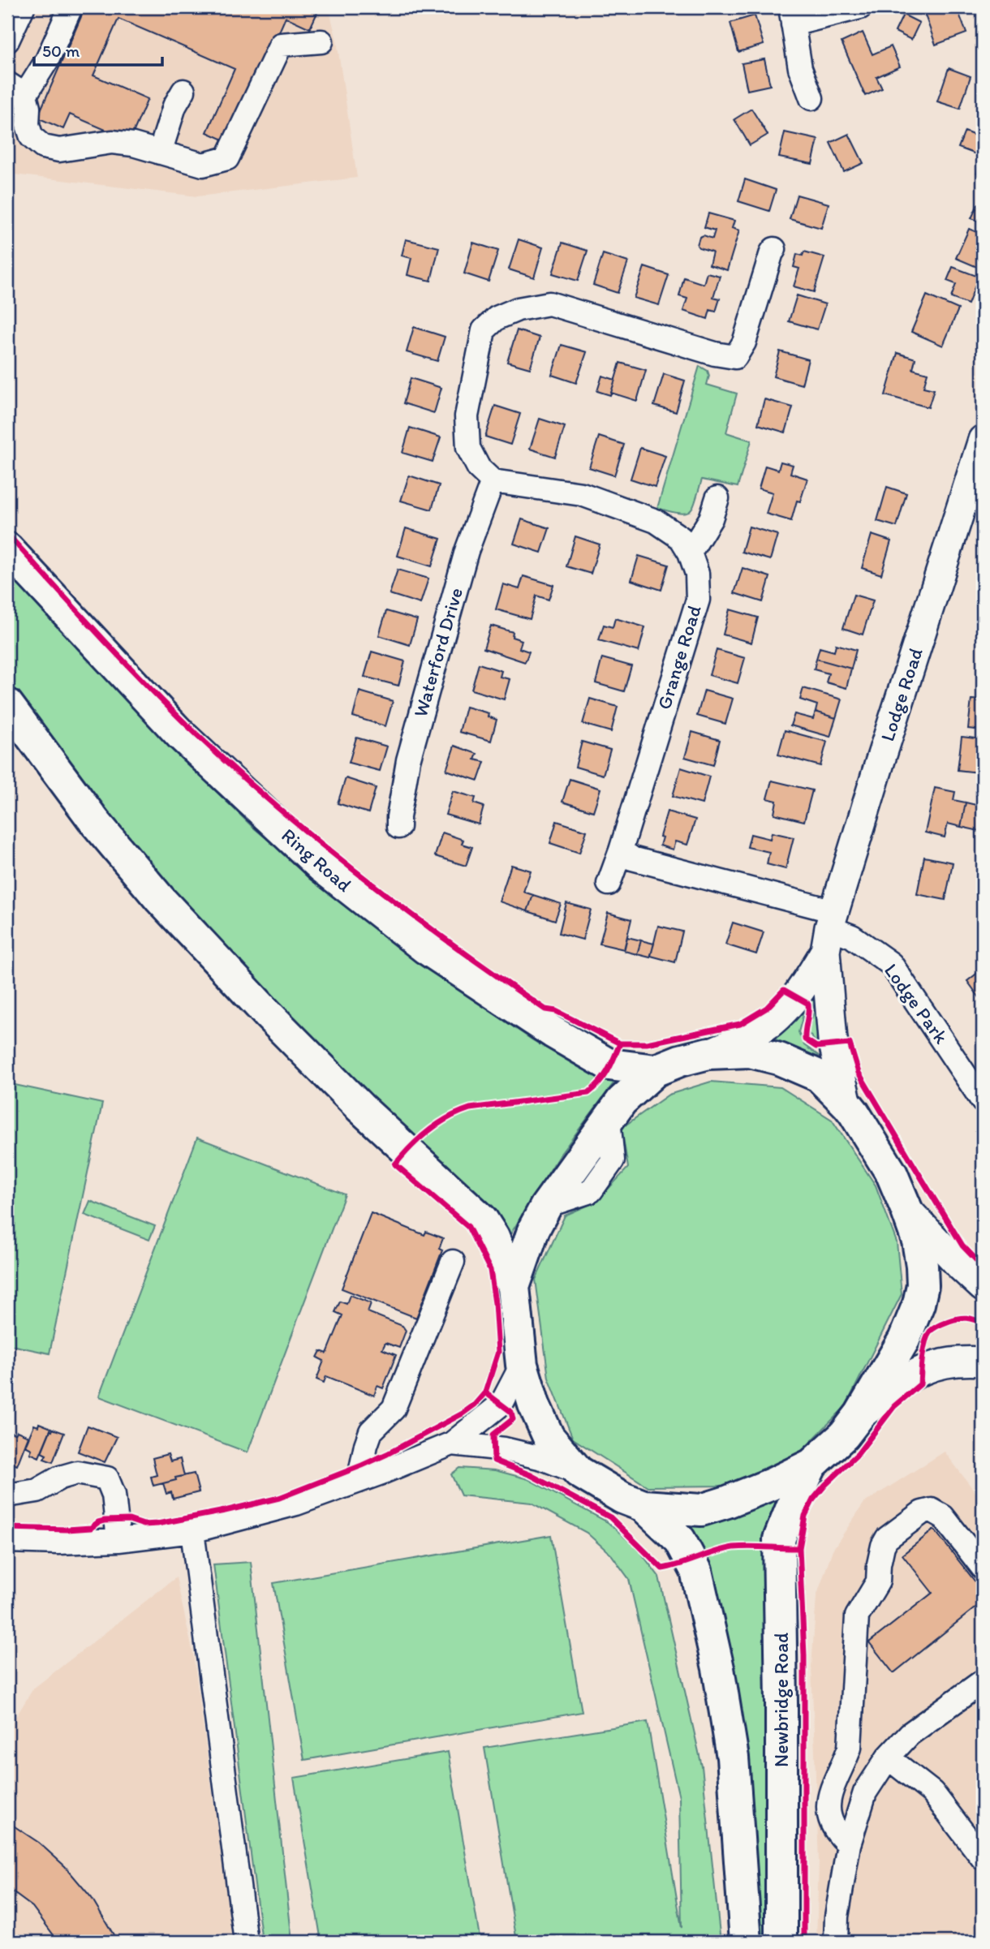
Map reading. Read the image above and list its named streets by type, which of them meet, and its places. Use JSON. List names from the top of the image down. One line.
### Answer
{"streets":{"highway":["Ring Road","Newbridge Road"],"main road":["Lodge Road"],"street":["Waterford Drive","Grange Road","Lodge Park"]},"crossings":[["Waterford Drive","Grange Road"],["Lodge Road","Lodge Park"]],"scale_bar":"50 m"}
